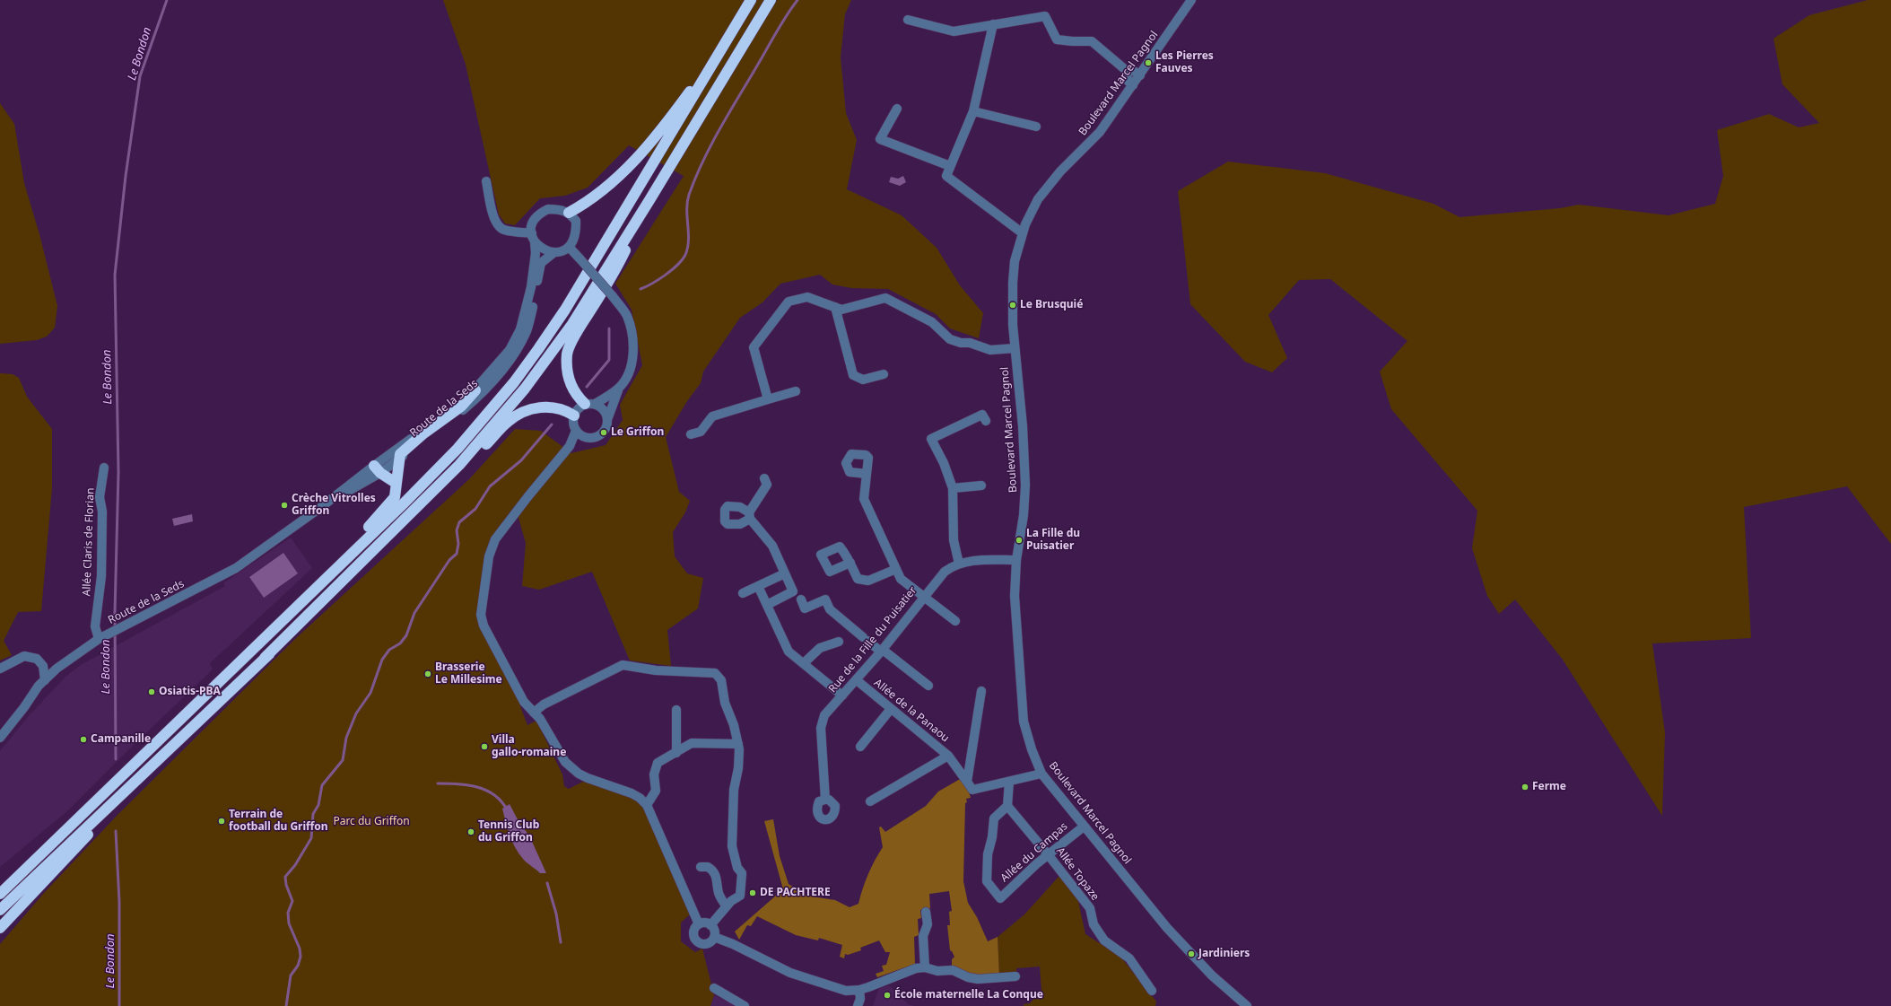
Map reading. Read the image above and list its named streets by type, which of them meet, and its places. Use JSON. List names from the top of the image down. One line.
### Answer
{"streets":{"street":["Boulevard Marcel Pagnol","Route de la Seds","Allée Claris de Florian","Rue de la Fille du Puisatier","Allée de la Panaou","Allée du Campas","Allée Topaze"]},"crossings":[["Boulevard Marcel Pagnol","Rue de la Fille du Puisatier"],["Boulevard Marcel Pagnol","Allée du Campas"],["Route de la Seds","Allée Claris de Florian"],["Rue de la Fille du Puisatier","Allée de la Panaou"],["Allée du Campas","Allée Topaze"]],"water":["Le Bondon"],"parks":["Parc du Griffon"],"places":["Les Pierres Fauves","Le Brusquié","Le Griffon","Crèche Vitrolles Griffon","La Fille du Puisatier","Brasserie Le Millesime","Osiatis-PBA","Campanille","Villa gallo-romaine","Ferme","Terrain de football du Griffon","Tennis Club du Griffon","DE PACHTERE","Jardiniers","École maternelle La Conque"]}
